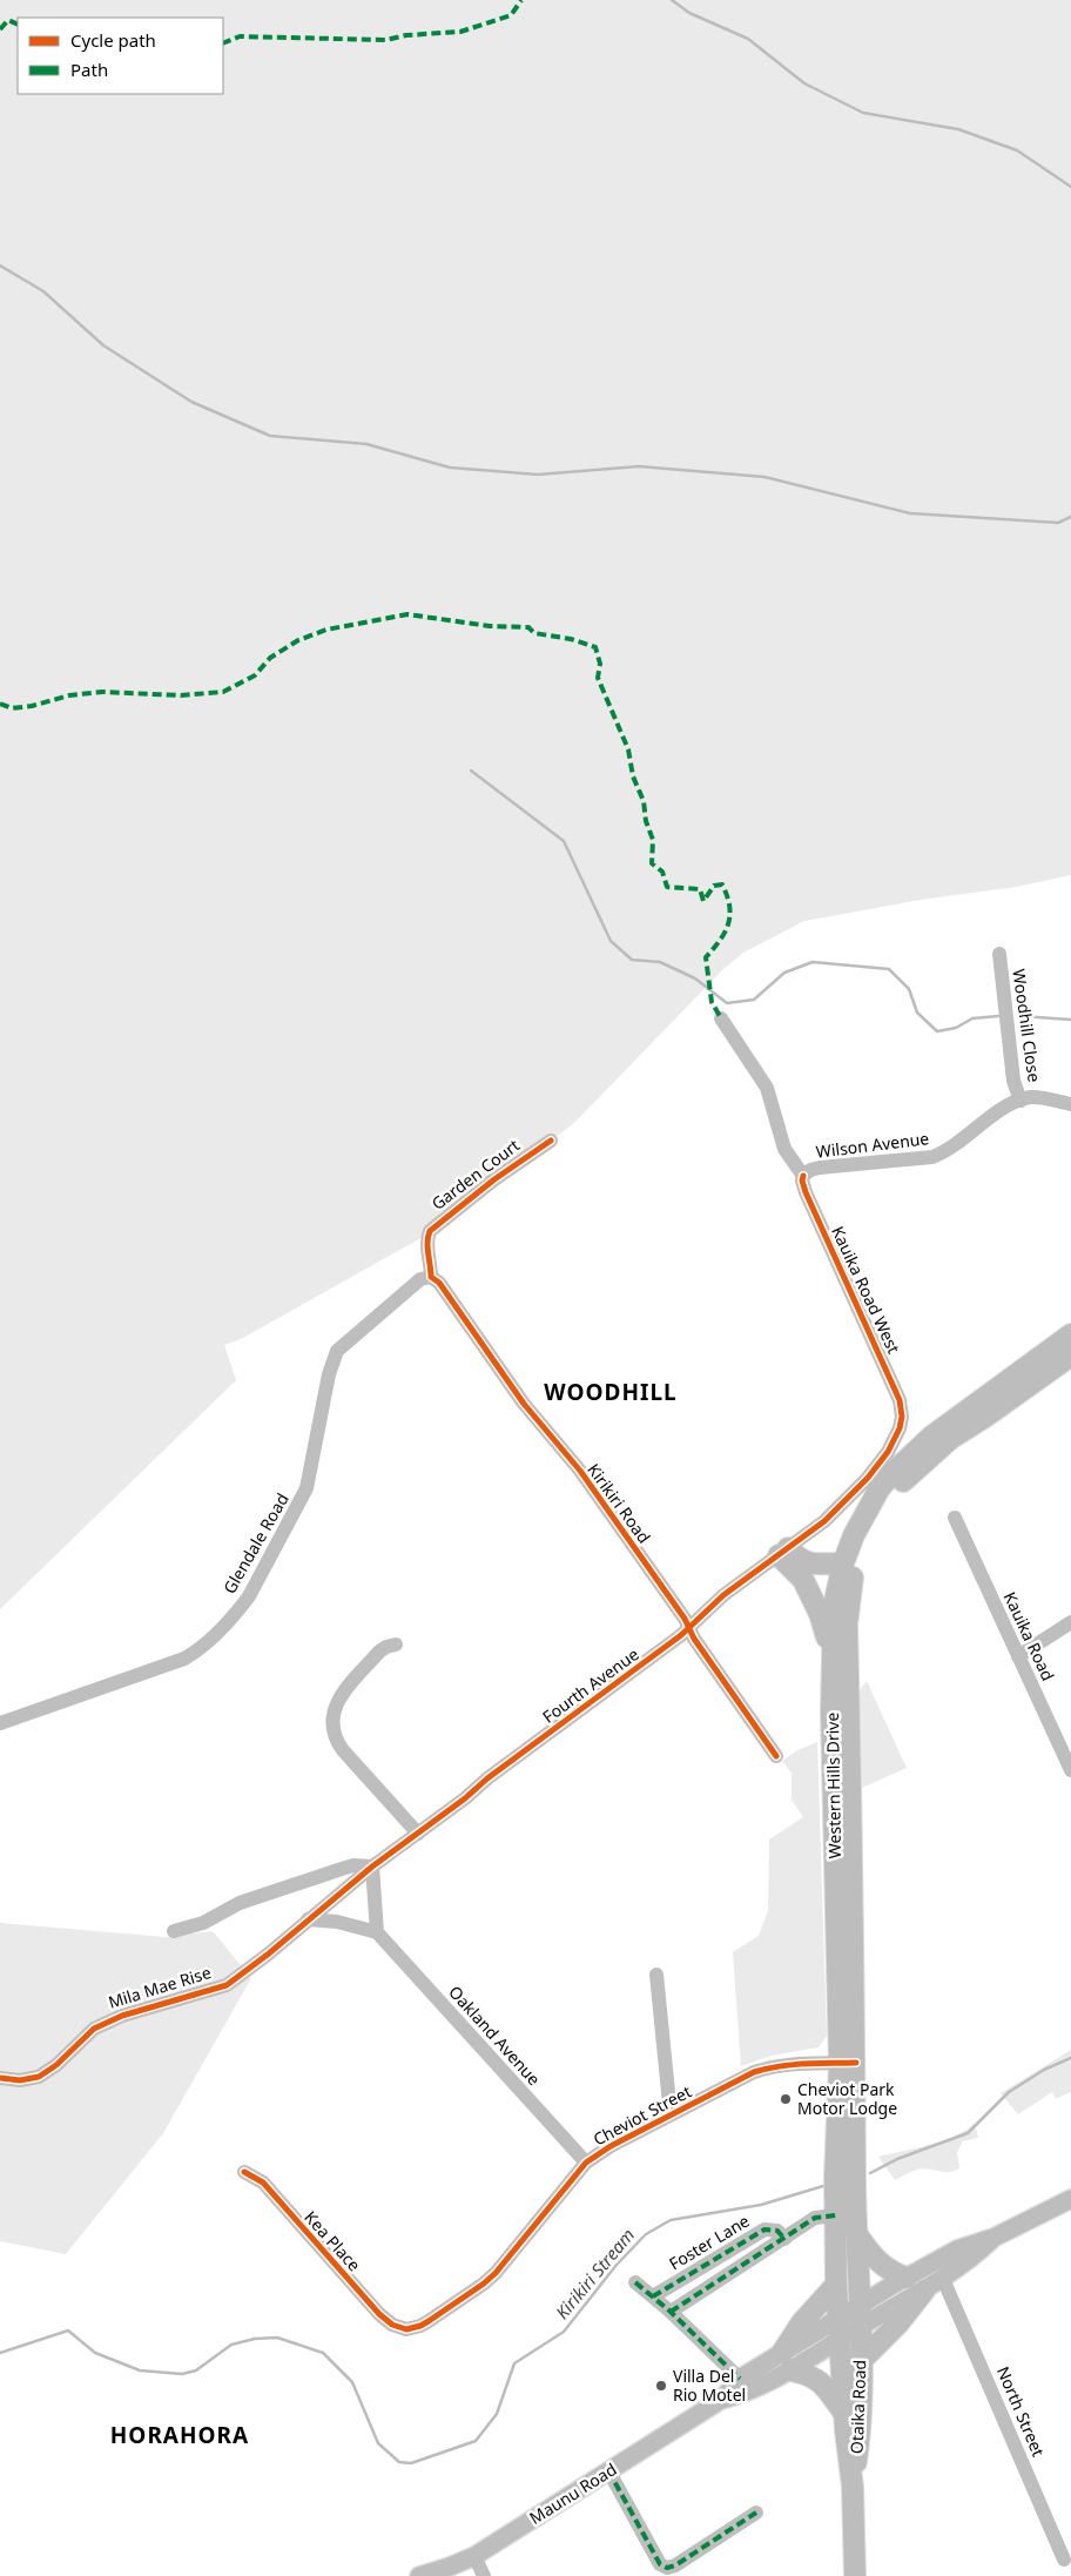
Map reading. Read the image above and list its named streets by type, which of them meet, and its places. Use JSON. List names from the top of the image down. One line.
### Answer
{"streets":{"highway":["Western Hills Drive","Otaika Road"],"main road":["Maunu Road"],"street":["Woodhill Close","Wilson Avenue","Garden Court","Kauika Road West","Kirikiri Road","Glendale Road","Kauika Road","Fourth Avenue","Mila Mae Rise","Oakland Avenue","Cheviot Street","Kea Place","Foster Lane","North Street"]},"crossings":[["Woodhill Close","Wilson Avenue"],["Wilson Avenue","Kauika Road West"],["Garden Court","Kirikiri Road"],["Garden Court","Glendale Road"],["Kauika Road West","Fourth Avenue"],["Kirikiri Road","Glendale Road"],["Kirikiri Road","Fourth Avenue"],["Fourth Avenue","Mila Mae Rise"],["Western Hills Drive","Cheviot Street"],["Western Hills Drive","Otaika Road"],["Western Hills Drive","Maunu Road"],["Oakland Avenue","Cheviot Street"],["Cheviot Street","Kea Place"],["Otaika Road","Maunu Road"],["North Street","Maunu Road"]],"districts":["WOODHILL","HORAHORA"],"water":["Kirikiri Stream"],"places":["Cheviot Park Motor Lodge","Villa Del Rio Motel"],"legend":["Cycle path","Path"]}
